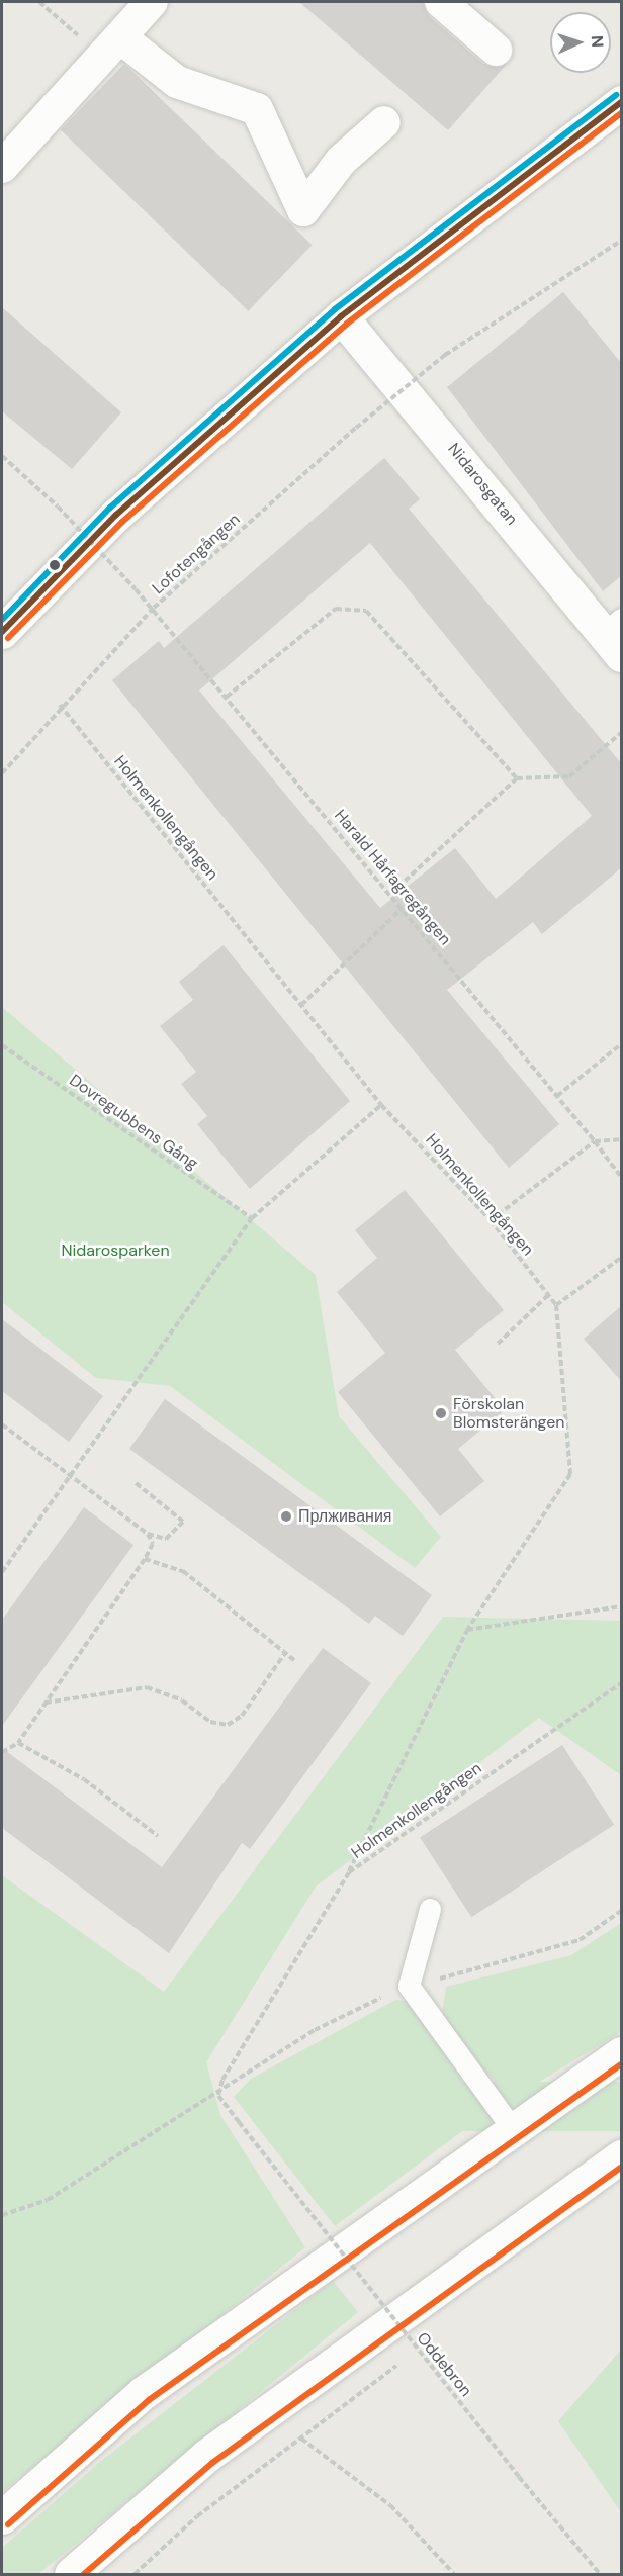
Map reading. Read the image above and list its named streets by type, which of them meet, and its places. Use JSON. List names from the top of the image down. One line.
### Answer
{"streets":{"main road":["Nidarosgatan"],"path":["Lofotengången","Holmenkollengången","Harald Hårfagregången","Dovregubbens Gång","Oddebron"]},"crossings":[["Lofotengången","Holmenkollengången"],["Lofotengången","Harald Hårfagregången"],["Holmenkollengången","Oddebron"]],"parks":["Nidarosparken"],"places":["Förskolan Blomsterängen","Прлживания"],"north":"right"}
